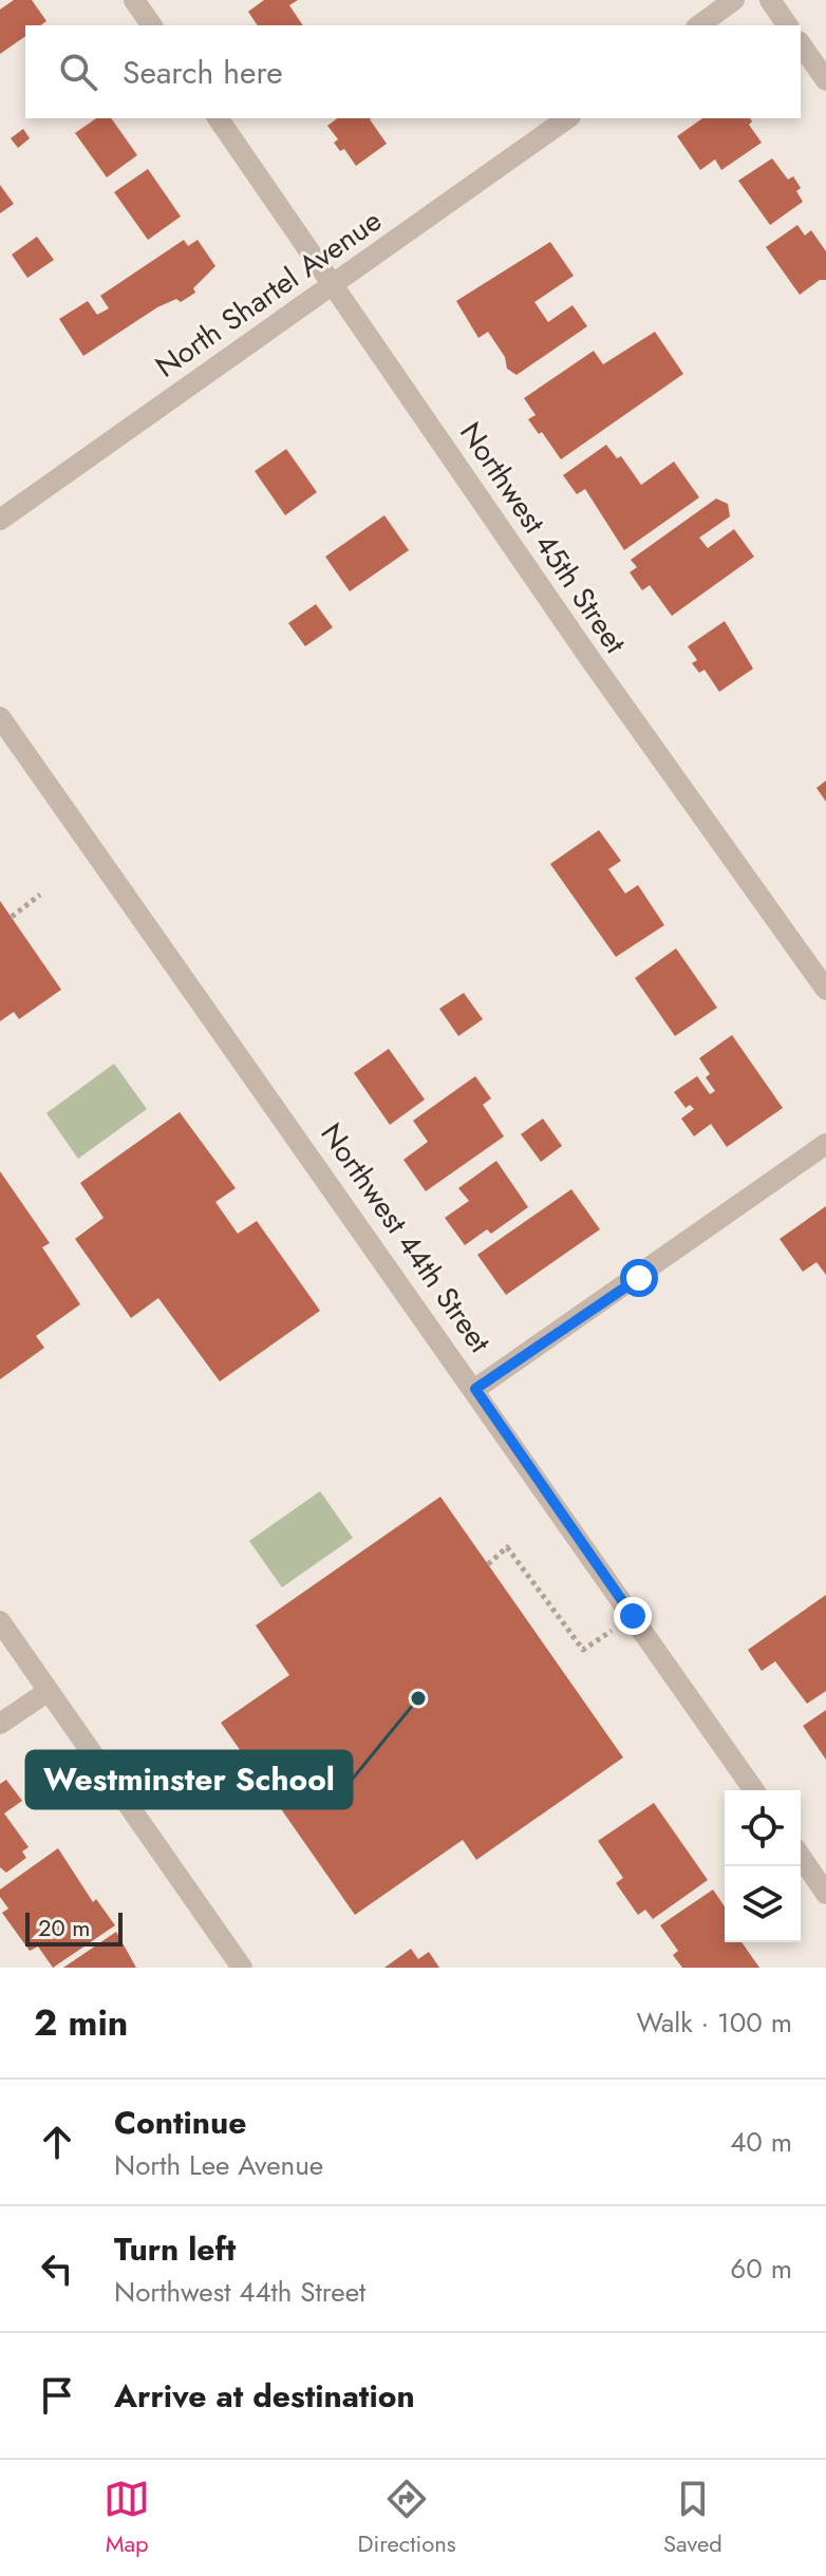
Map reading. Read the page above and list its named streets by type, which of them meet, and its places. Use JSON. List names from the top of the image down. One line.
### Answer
{"streets":{"street":["North Shartel Avenue","Northwest 45th Street","Northwest 44th Street"]},"crossings":[["North Shartel Avenue","Northwest 45th Street"]],"places":["Westminster School"],"scale_bar":"20 m","page":{"search":"Search here","scale":"20 m","heading":["2 min","Walk · 100 m"],"list":[["Continue","North Lee Avenue","40 m"],["Turn left","Northwest 44th Street","60 m"],"Arrive at destination"],"nav":["Map","Directions","Saved"]}}
